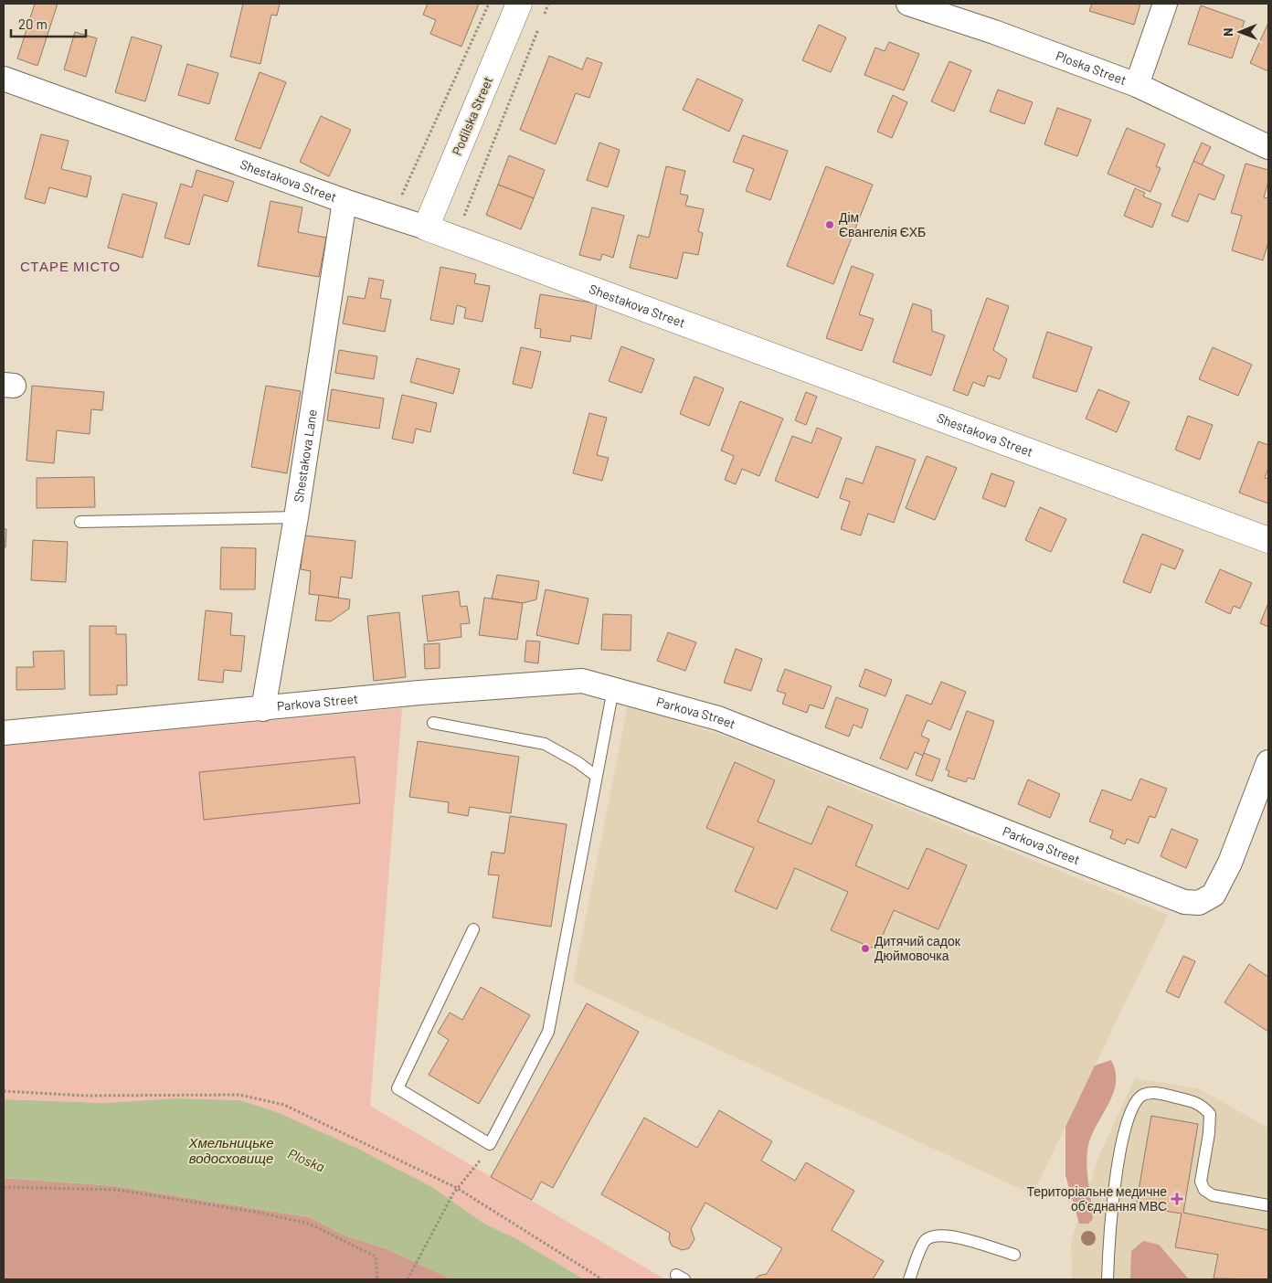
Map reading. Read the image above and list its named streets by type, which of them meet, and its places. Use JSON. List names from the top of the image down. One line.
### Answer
{"streets":{"street":["Ploska Street","Podilska Street","Shestakova Street","Shestakova Lane","Parkova Street"]},"crossings":[["Podilska Street","Shestakova Street"],["Shestakova Street","Shestakova Lane"],["Shestakova Lane","Parkova Street"]],"districts":["СТАРЕ МІСТО"],"water":["Хмельницьке водосховище","Ploska"],"places":{"other":["Дім Євангелія ЄХБ","Дитячий садок Дюймовочка"],"health":["Територіальне медичне об'єднання МВС"]},"scale_bar":"20 m","north":"left"}
